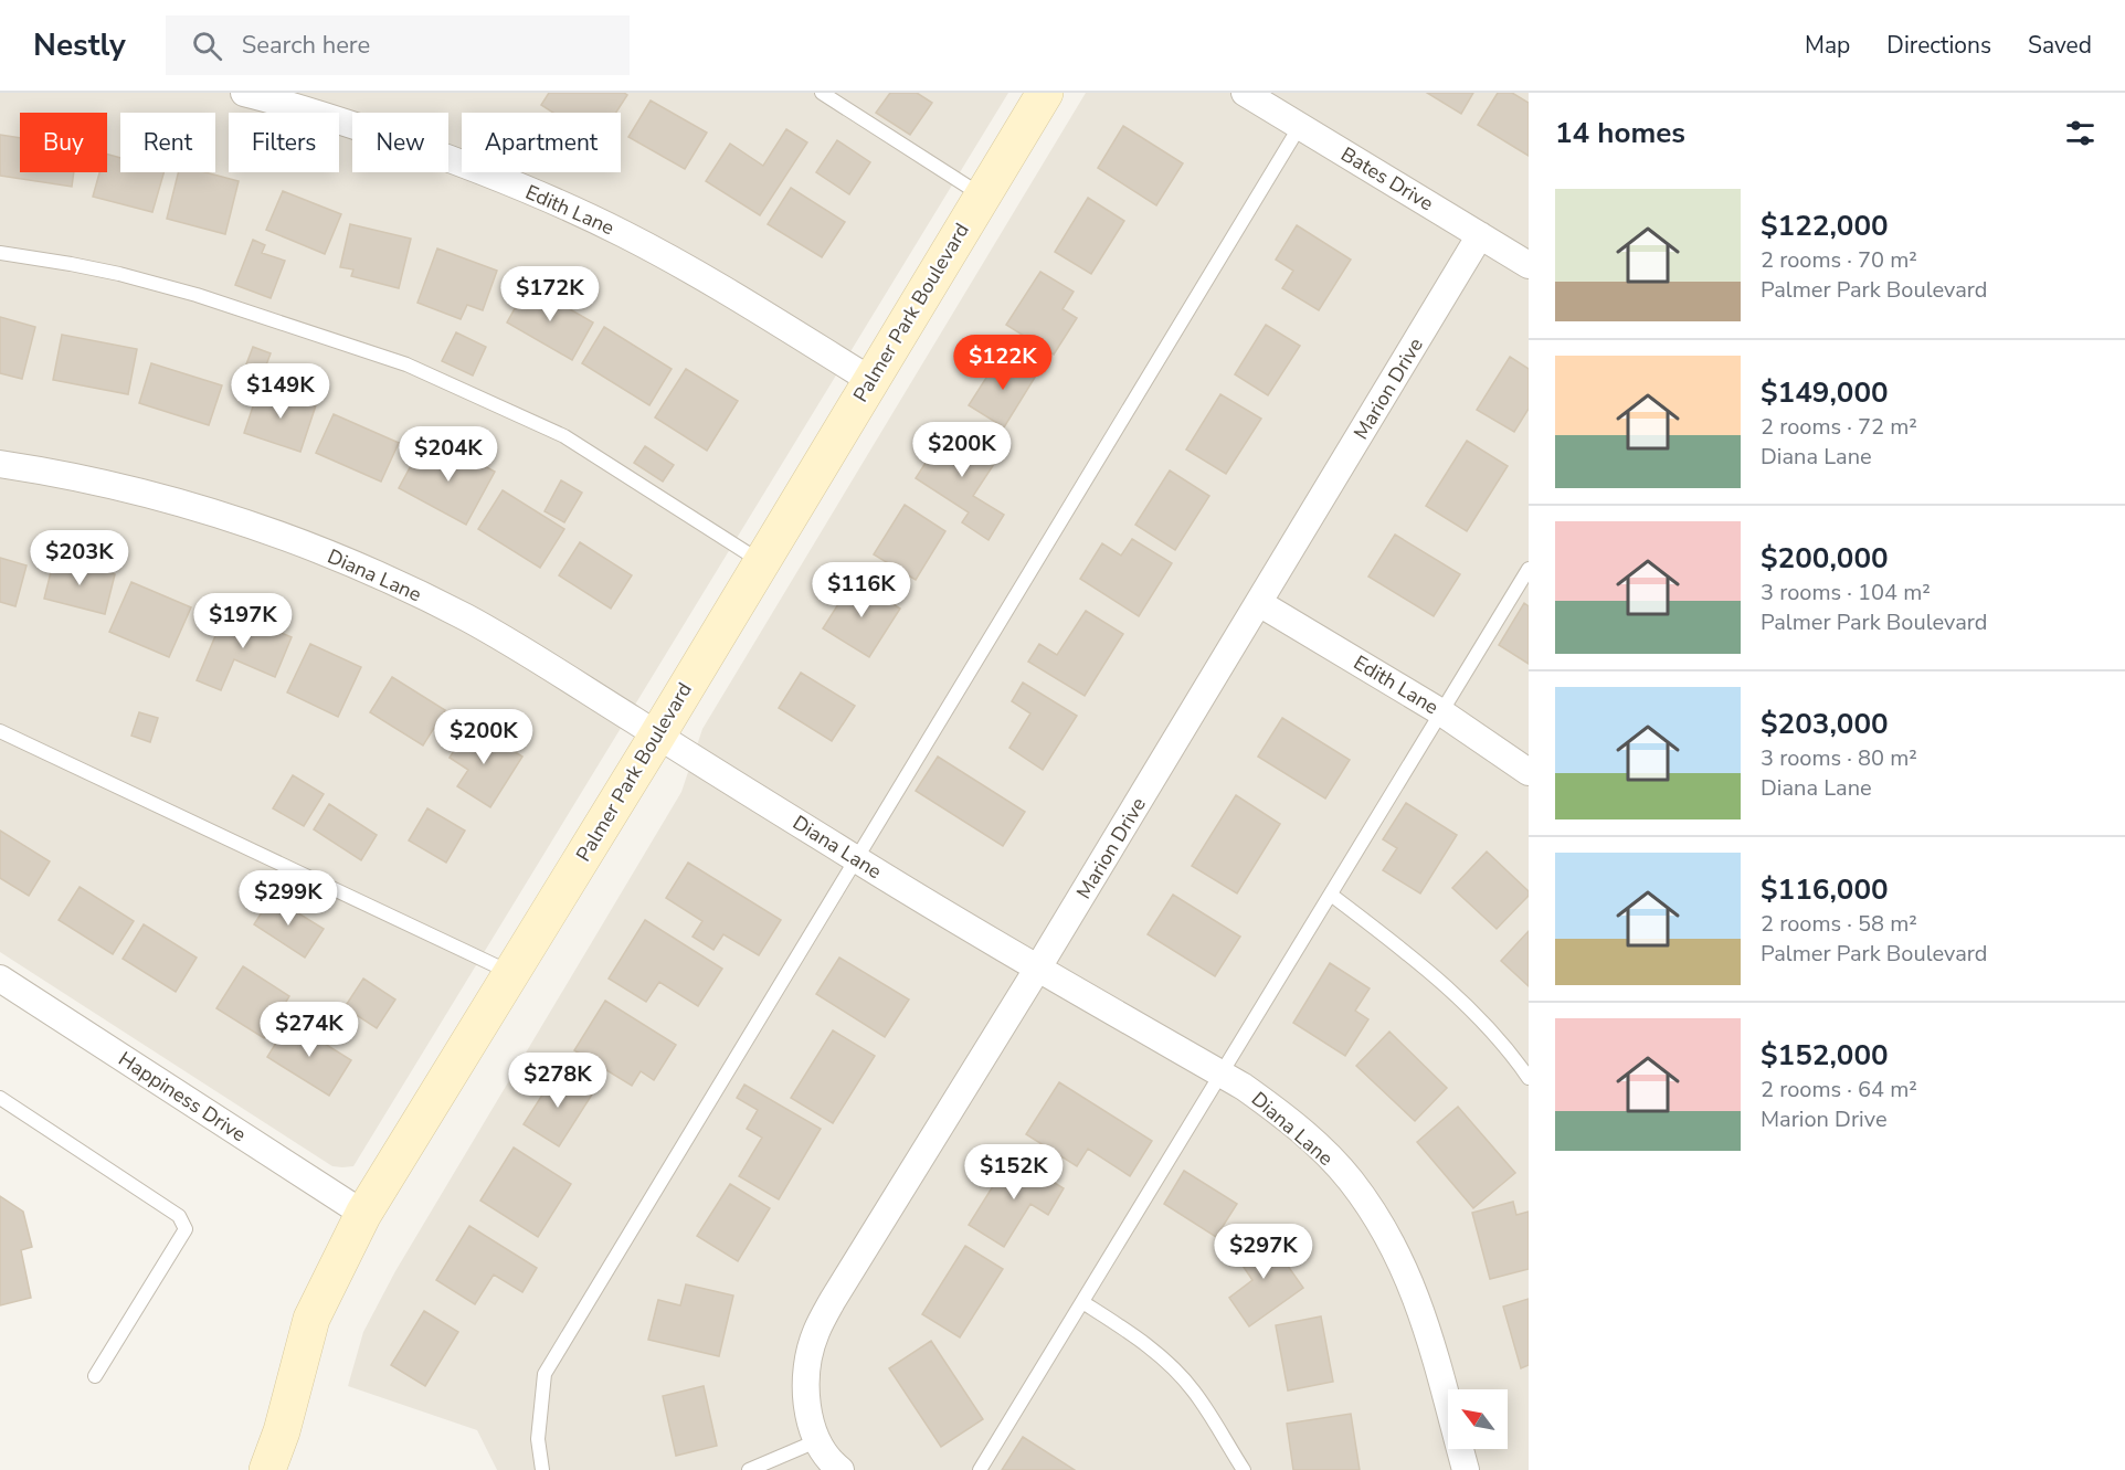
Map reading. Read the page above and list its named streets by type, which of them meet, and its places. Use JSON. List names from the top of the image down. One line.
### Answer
{"streets":{"main road":["Palmer Park Boulevard"],"street":["Bates Drive","Edith Lane","Marion Drive","Diana Lane","Happiness Drive"]},"crossings":[["Bates Drive","Marion Drive"],["Edith Lane","Palmer Park Boulevard"],["Edith Lane","Marion Drive"],["Palmer Park Boulevard","Diana Lane"],["Palmer Park Boulevard","Happiness Drive"],["Marion Drive","Diana Lane"]],"north":"top left","page":{"header":"Nestly","search":"Search here","nav":["Map","Directions","Saved"],"heading":"14 homes","chip":["Buy","Rent","Filters","New","Apartment"],"list":[{"name":"$122,000","note":"2 rooms · 70 m² · Palmer Park Boulevard"},{"name":"$149,000","note":"2 rooms · 72 m² · Diana Lane"},{"name":"$200,000","note":"3 rooms · 104 m² · Palmer Park Boulevard"},{"name":"$203,000","note":"3 rooms · 80 m² · Diana Lane"},{"name":"$116,000","note":"2 rooms · 58 m² · Palmer Park Boulevard"},{"name":"$152,000","note":"2 rooms · 64 m² · Marion Drive"}],"price":["$172K","$122K","$149K","$200K","$204K","$203K","$116K","$197K","$200K","$299K","$274K","$278K","$152K","$297K"]}}
